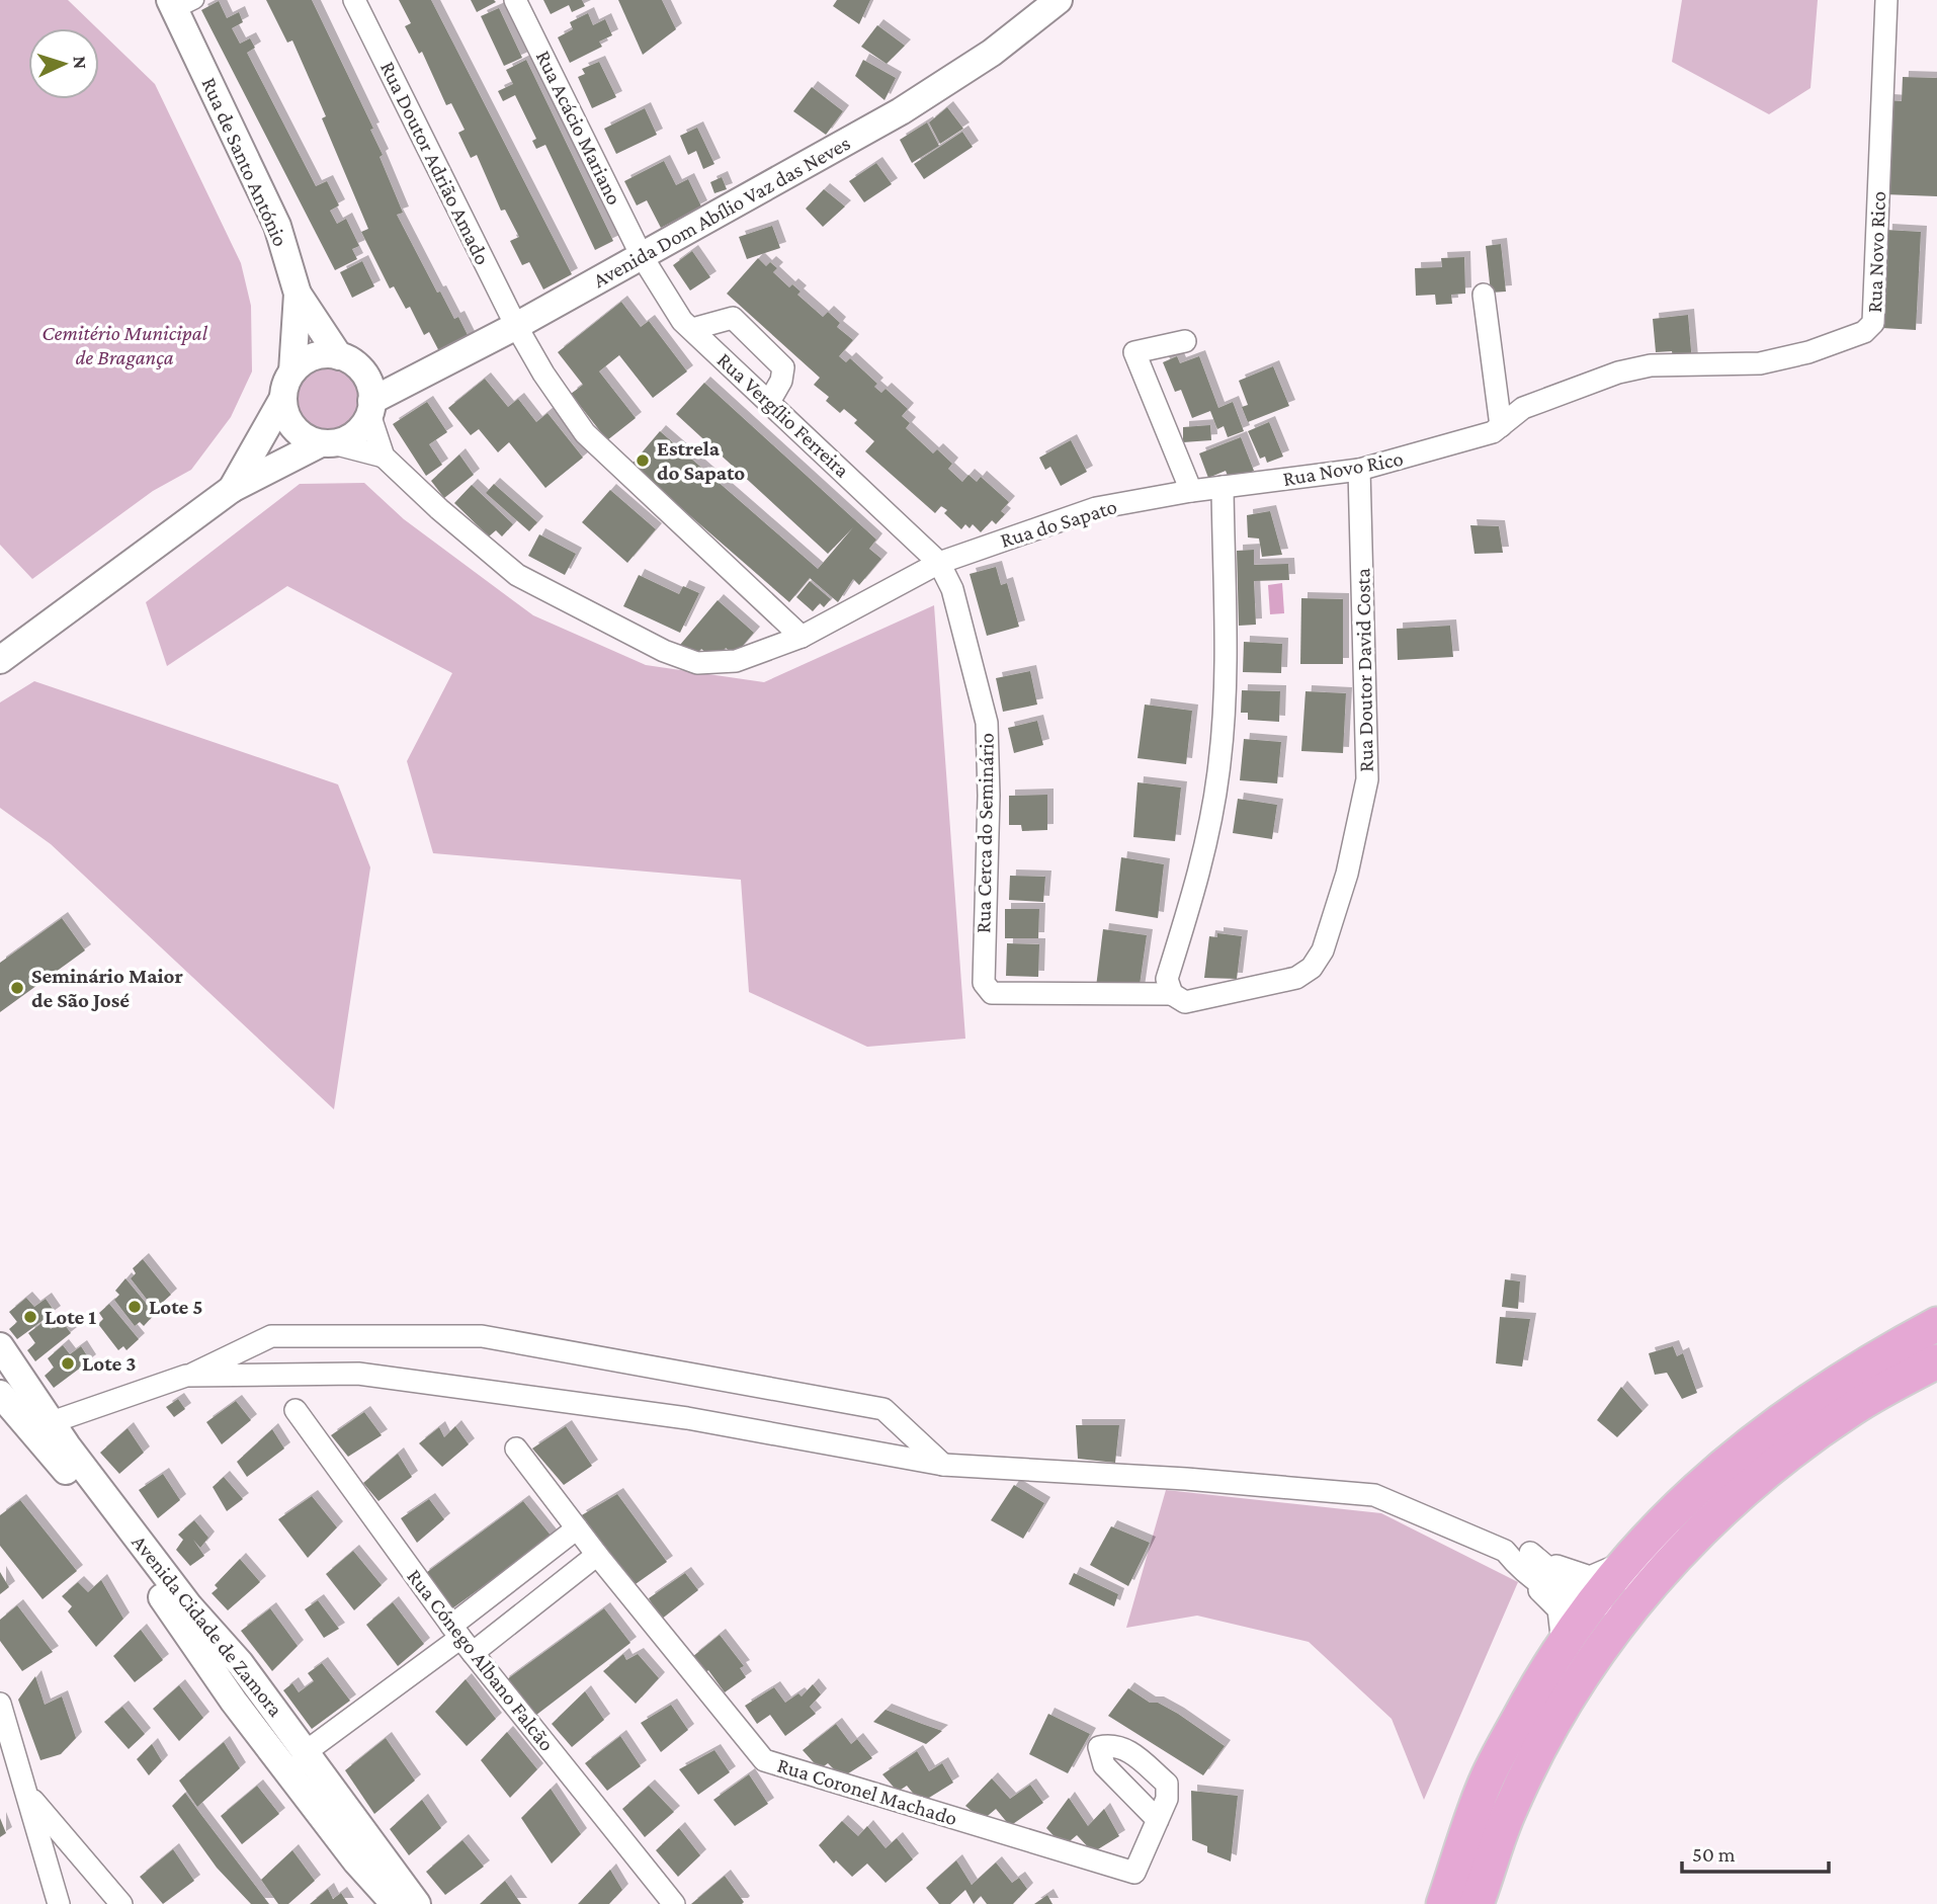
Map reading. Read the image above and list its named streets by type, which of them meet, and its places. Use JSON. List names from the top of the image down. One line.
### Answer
{"streets":{"street":["Rua Acácio Mariano","Rua de Santo António","Rua Doutor Adrião Amado","Avenida Dom Abílio Vaz das Neves","Rua Novo Rico","Rua Vergílio Ferreira","Rua do Sapato","Rua Doutor David Costa","Rua Cerca do Seminário","Avenida Cidade de Zamora","Rua Cónego Albano Falcão","Rua Coronel Machado"]},"crossings":[["Rua Acácio Mariano","Avenida Dom Abílio Vaz das Neves"],["Rua Acácio Mariano","Rua Vergílio Ferreira"],["Rua de Santo António","Avenida Dom Abílio Vaz das Neves"],["Rua Doutor Adrião Amado","Avenida Dom Abílio Vaz das Neves"],["Rua Doutor Adrião Amado","Rua do Sapato"],["Avenida Dom Abílio Vaz das Neves","Rua Vergílio Ferreira"],["Rua Novo Rico","Rua do Sapato"],["Rua Novo Rico","Rua Doutor David Costa"],["Rua Vergílio Ferreira","Rua do Sapato"],["Rua Vergílio Ferreira","Rua Cerca do Seminário"],["Rua do Sapato","Rua Cerca do Seminário"],["Rua Doutor David Costa","Rua Cerca do Seminário"]],"parks":["Cemitério Municipal de Bragança"],"places":["Estrela do Sapato","Seminário Maior de São José","Lote 5","Lote 1","Lote 3"],"scale_bar":"50 m","north":"right"}
